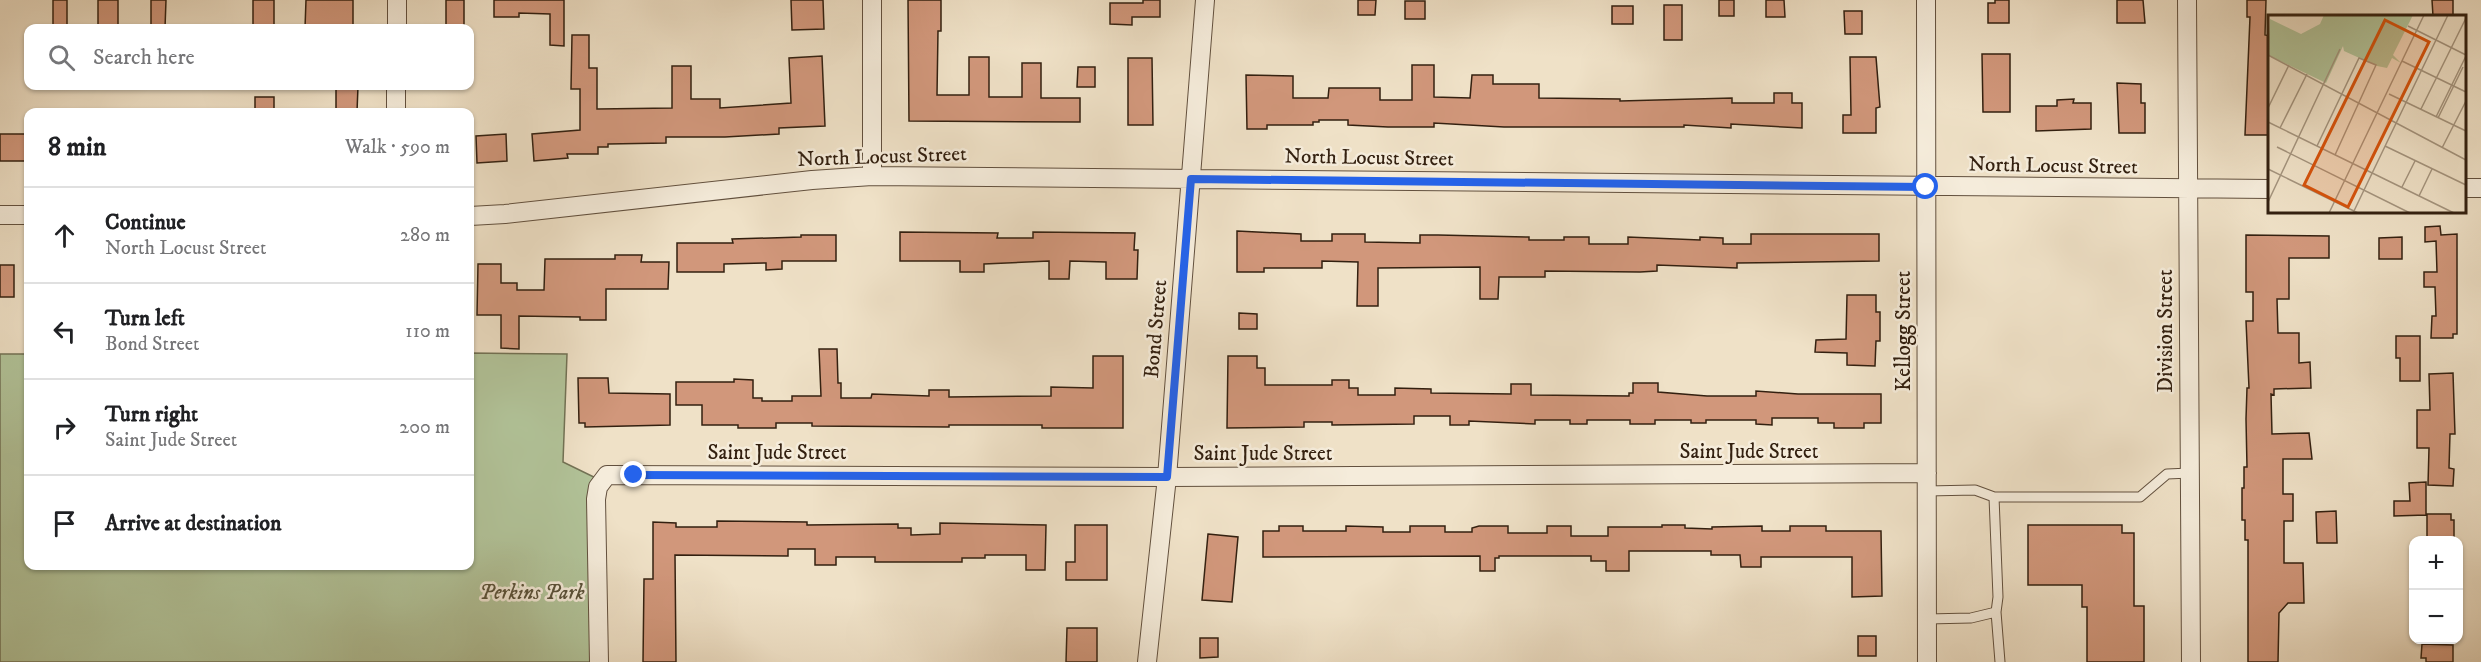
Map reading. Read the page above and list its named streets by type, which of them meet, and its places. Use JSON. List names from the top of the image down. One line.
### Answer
{"streets":{"street":["North Locust Street","Bond Street","Kellogg Street","Division Street","Saint Jude Street"]},"crossings":[["North Locust Street","Bond Street"],["North Locust Street","Kellogg Street"],["North Locust Street","Division Street"],["Bond Street","Saint Jude Street"],["Kellogg Street","Saint Jude Street"]],"parks":["Perkins Park"],"page":{"search":"Search here","heading":["8 min","Walk · 590 m"],"list":[["Continue","North Locust Street","280 m"],["Turn left","Bond Street","110 m"],["Turn right","Saint Jude Street","200 m"],"Arrive at destination"],"map_buttons":["+","−"]}}
